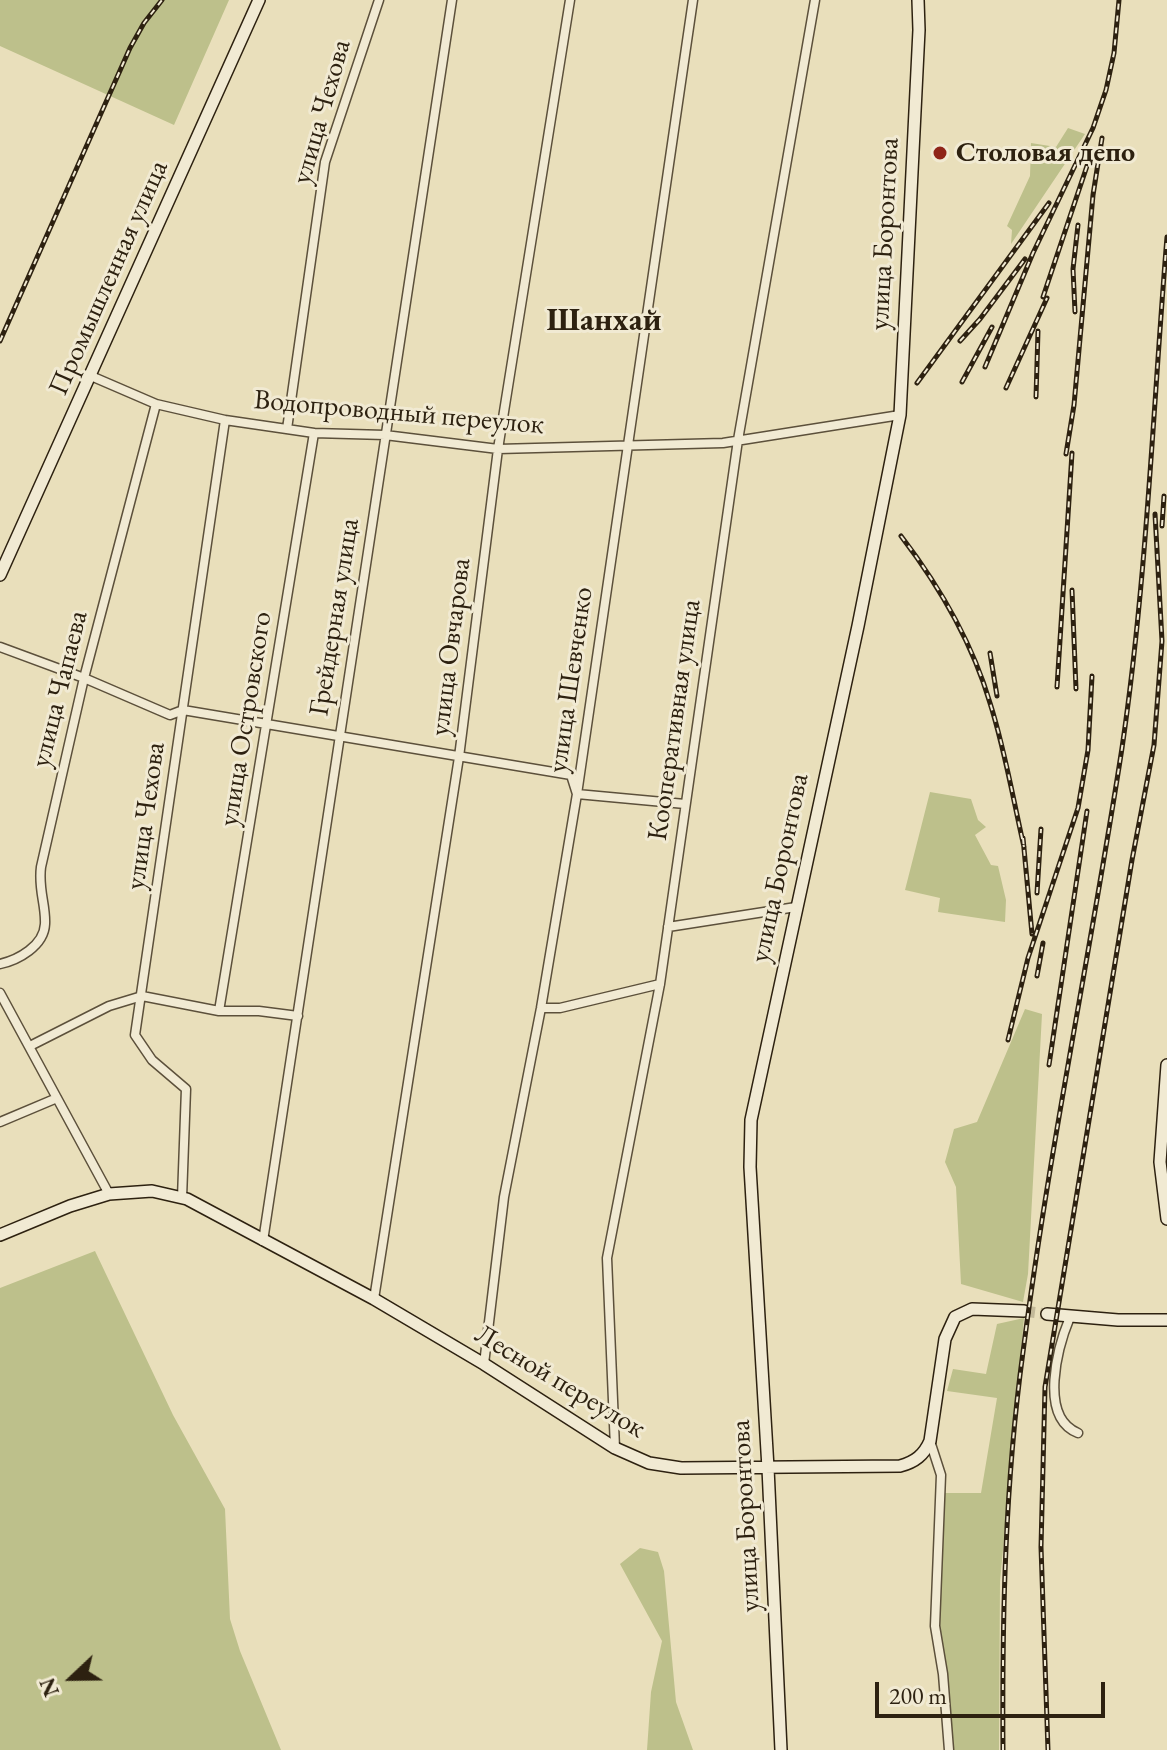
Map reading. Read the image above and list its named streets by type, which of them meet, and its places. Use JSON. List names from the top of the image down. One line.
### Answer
{"streets":{"street":["улица Чехова","улица Боронтова","Промышленная улица","Водопроводный переулок","Грейдерная улица","улица Овчарова","улица Шевченко","улица Чапаева","улица Островского","Кооперативная улица","Лесной переулок"]},"crossings":[["улица Чехова","Водопроводный переулок"],["улица Чехова","Лесной переулок"],["улица Боронтова","Водопроводный переулок"],["улица Боронтова","Лесной переулок"],["Промышленная улица","Водопроводный переулок"],["Водопроводный переулок","Грейдерная улица"],["Водопроводный переулок","улица Овчарова"],["Водопроводный переулок","улица Шевченко"],["Водопроводный переулок","улица Чапаева"],["Водопроводный переулок","улица Островского"],["Водопроводный переулок","Кооперативная улица"],["Грейдерная улица","Лесной переулок"],["улица Овчарова","Лесной переулок"],["улица Шевченко","Лесной переулок"],["Кооперативная улица","Лесной переулок"]],"districts":["Шанхай"],"places":["Столовая депо"],"scale_bar":"200 m","north":"left"}
